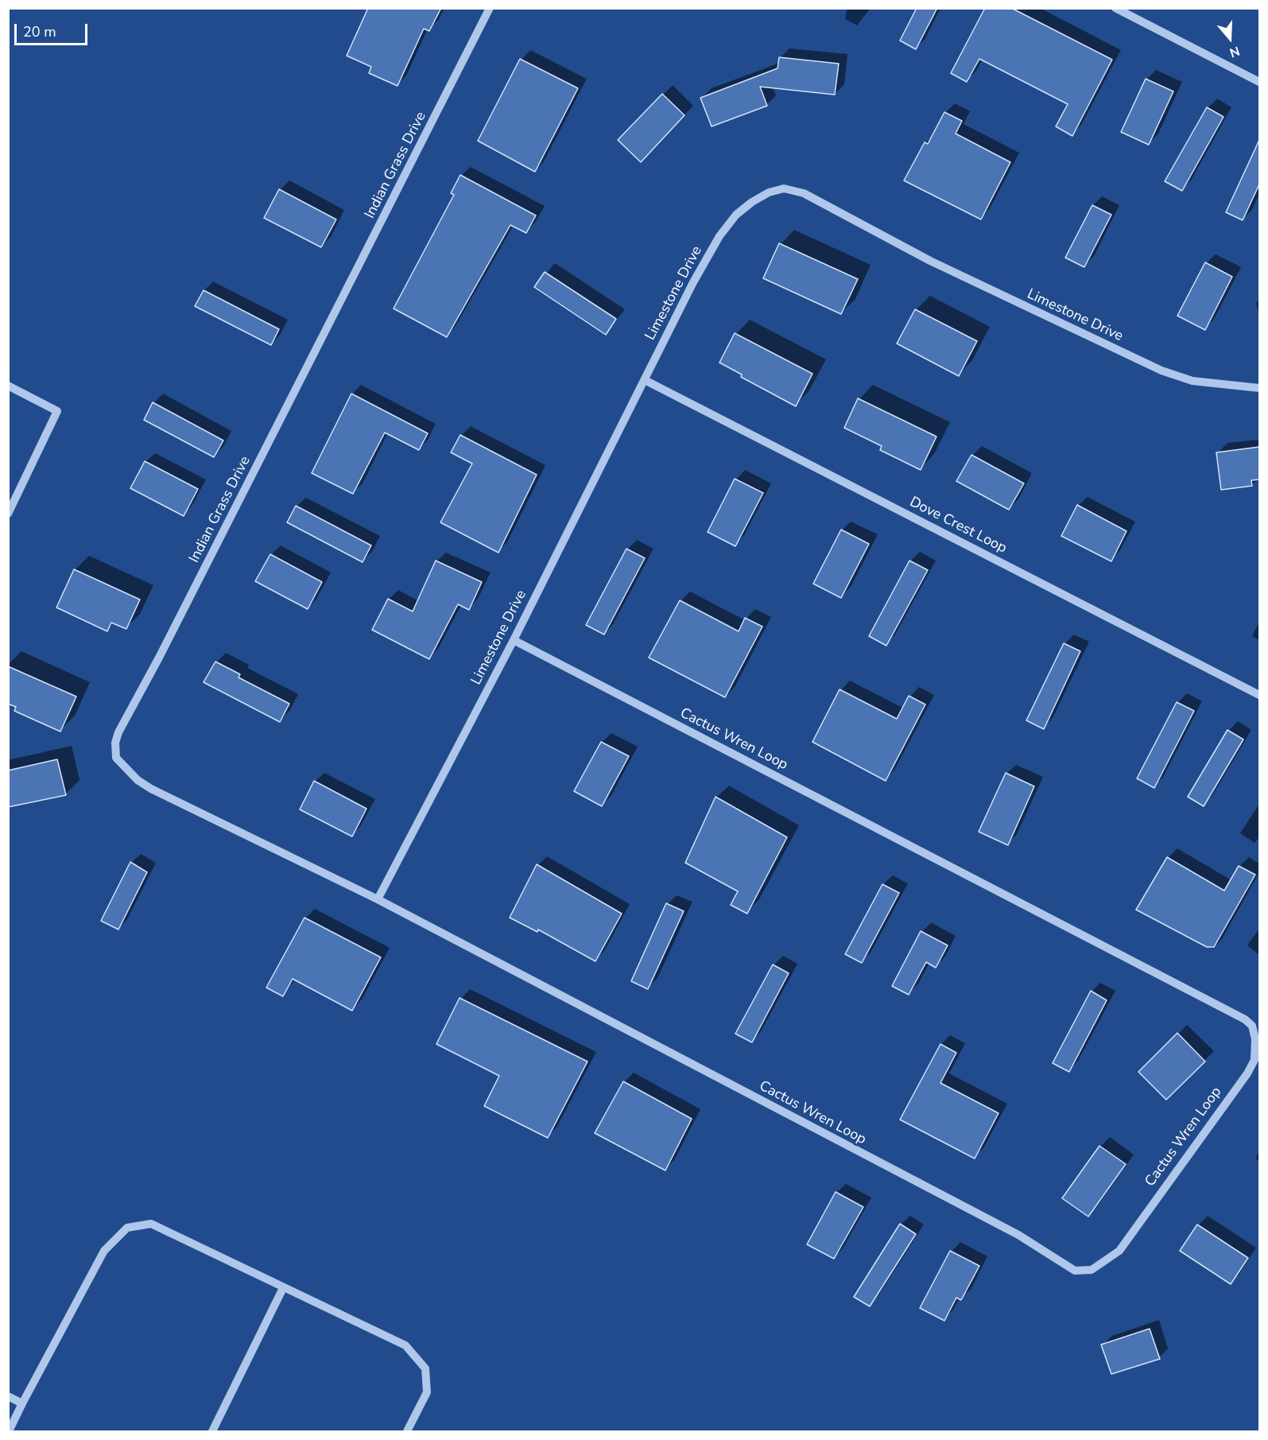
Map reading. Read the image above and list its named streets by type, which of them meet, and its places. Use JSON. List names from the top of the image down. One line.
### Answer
{"streets":{"street":["Indian Grass Drive","Limestone Drive","Dove Crest Loop","Cactus Wren Loop"]},"crossings":[["Indian Grass Drive","Limestone Drive"],["Indian Grass Drive","Cactus Wren Loop"],["Limestone Drive","Dove Crest Loop"],["Limestone Drive","Cactus Wren Loop"]],"scale_bar":"20 m","north":"bottom"}
